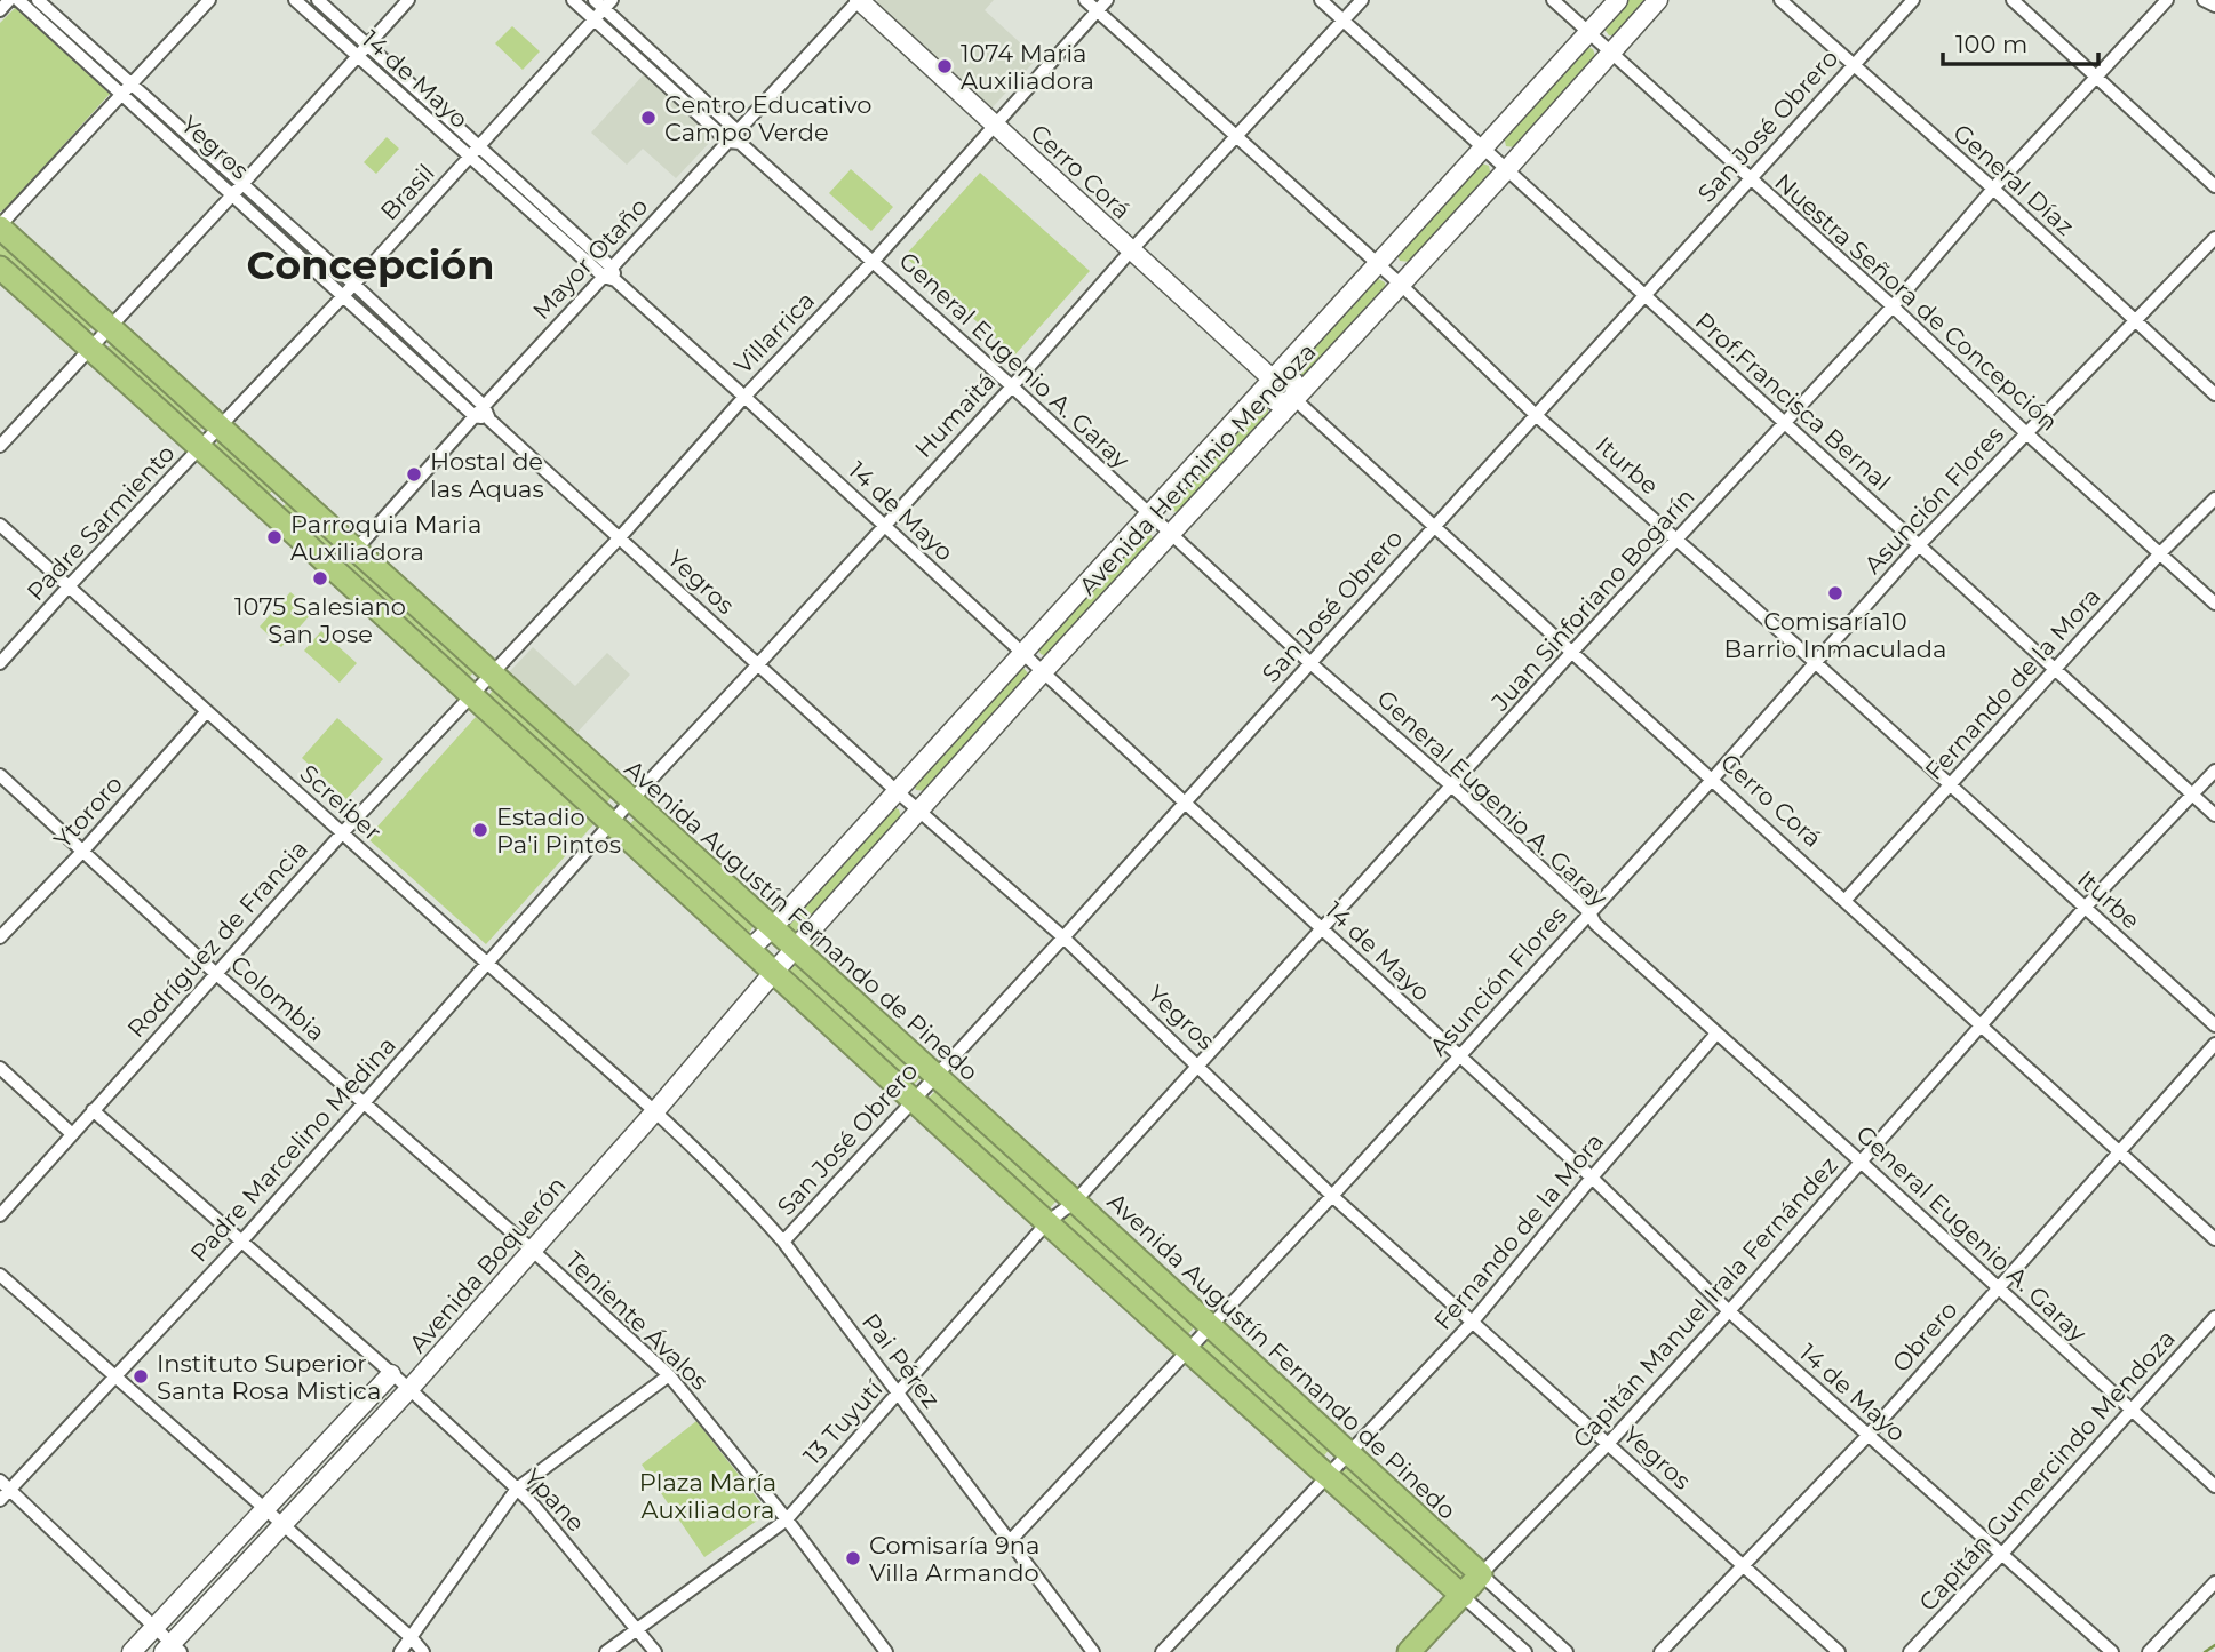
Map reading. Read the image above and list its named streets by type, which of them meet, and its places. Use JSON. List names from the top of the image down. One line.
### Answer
{"streets":{"highway":["Avenida Augustín Fernando de Pinedo"],"street":["14 de Mayo","San José Obrero","Yegros","Cerro Corá","General Díaz","Brasil","Mayor Otaño","Nuestra Señora de Concepción","Villarrica","General Eugenio A. Garay","Prof.Francisca Bernal","Humaitá","Iturbe","Avenida Herminio Mendoza","Asunción Flores","Padre Sarmiento","Juan Sinforiano Bogarín","Fernando de la Mora","Screiber","Ytororo","Rodríguez de Francia","Colombia","Padre Marcelino Medina","Avenida Boquerón","Capitán Manuel Irala Fernández","Teniente Ávalos","Obrero","Pai Pérez","13 Tuyutí","Capitán Gumercindo Mendoza","Ypane"]},"crossings":[["14 de Mayo","San José Obrero"],["14 de Mayo","Brasil"],["14 de Mayo","Mayor Otaño"],["14 de Mayo","Villarrica"],["14 de Mayo","Humaitá"],["14 de Mayo","Avenida Herminio Mendoza"],["14 de Mayo","Asunción Flores"],["14 de Mayo","Juan Sinforiano Bogarín"],["14 de Mayo","Fernando de la Mora"],["14 de Mayo","Capitán Manuel Irala Fernández"],["14 de Mayo","Obrero"],["14 de Mayo","Capitán Gumercindo Mendoza"],["San José Obrero","Yegros"],["San José Obrero","Cerro Corá"],["San José Obrero","General Díaz"],["San José Obrero","Nuestra Señora de Concepción"],["San José Obrero","General Eugenio A. Garay"],["San José Obrero","Prof.Francisca Bernal"],["San José Obrero","Iturbe"],["San José Obrero","Avenida Augustín Fernando de Pinedo"],["San José Obrero","Pai Pérez"],["Yegros","Brasil"],["Yegros","Mayor Otaño"],["Yegros","Villarrica"],["Yegros","Humaitá"],["Yegros","Avenida Herminio Mendoza"],["Yegros","Asunción Flores"],["Yegros","Juan Sinforiano Bogarín"],["Yegros","Fernando de la Mora"],["Yegros","Capitán Manuel Irala Fernández"],["Yegros","Obrero"],["Cerro Corá","Mayor Otaño"],["Cerro Corá","Villarrica"],["Cerro Corá","Humaitá"],["Cerro Corá","Avenida Herminio Mendoza"],["Cerro Corá","Asunción Flores"],["Cerro Corá","Juan Sinforiano Bogarín"],["Cerro Corá","Fernando de la Mora"],["Cerro Corá","Capitán Manuel Irala Fernández"],["Cerro Corá","Obrero"],["General Díaz","Asunción Flores"],["General Díaz","Juan Sinforiano Bogarín"],["Brasil","General Eugenio A. Garay"],["Brasil","Padre Sarmiento"],["Brasil","Avenida Augustín Fernando de Pinedo"],["Mayor Otaño","General Eugenio A. Garay"],["Mayor Otaño","Avenida Augustín Fernando de Pinedo"],["Nuestra Señora de Concepción","Avenida Herminio Mendoza"],["Nuestra Señora de Concepción","Asunción Flores"],["Nuestra Señora de Concepción","Juan Sinforiano Bogarín"],["Nuestra Señora de Concepción","Fernando de la Mora"],["Villarrica","General Eugenio A. Garay"],["Villarrica","Iturbe"],["Villarrica","Avenida Augustín Fernando de Pinedo"],["Villarrica","Rodríguez de Francia"],["General Eugenio A. Garay","Humaitá"],["General Eugenio A. Garay","Avenida Herminio Mendoza"],["General Eugenio A. Garay","Asunción Flores"],["General Eugenio A. Garay","Juan Sinforiano Bogarín"],["General Eugenio A. Garay","Fernando de la Mora"],["General Eugenio A. Garay","Capitán Manuel Irala Fernández"],["General Eugenio A. Garay","Obrero"],["General Eugenio A. Garay","Capitán Gumercindo Mendoza"],["Prof.Francisca Bernal","Humaitá"],["Prof.Francisca Bernal","Avenida Herminio Mendoza"],["Prof.Francisca Bernal","Asunción Flores"],["Prof.Francisca Bernal","Juan Sinforiano Bogarín"],["Prof.Francisca Bernal","Fernando de la Mora"],["Prof.Francisca Bernal","Capitán Manuel Irala Fernández"],["Humaitá","Iturbe"],["Humaitá","Avenida Augustín Fernando de Pinedo"],["Humaitá","Padre Marcelino Medina"],["Iturbe","Avenida Herminio Mendoza"],["Iturbe","Asunción Flores"],["Iturbe","Juan Sinforiano Bogarín"],["Iturbe","Fernando de la Mora"],["Iturbe","Capitán Manuel Irala Fernández"],["Avenida Herminio Mendoza","Avenida Augustín Fernando de Pinedo"],["Avenida Herminio Mendoza","Avenida Boquerón"],["Asunción Flores","Avenida Augustín Fernando de Pinedo"],["Asunción Flores","Pai Pérez"],["Padre Sarmiento","Screiber"],["Juan Sinforiano Bogarín","Avenida Augustín Fernando de Pinedo"],["Juan Sinforiano Bogarín","13 Tuyutí"],["Fernando de la Mora","Avenida Augustín Fernando de Pinedo"],["Screiber","Ytororo"],["Screiber","Rodríguez de Francia"],["Screiber","Padre Marcelino Medina"],["Screiber","Avenida Boquerón"],["Screiber","Pai Pérez"],["Ytororo","Colombia"],["Avenida Augustín Fernando de Pinedo","Capitán Manuel Irala Fernández"],["Rodríguez de Francia","Colombia"],["Rodríguez de Francia","Ypane"],["Colombia","Padre Marcelino Medina"],["Colombia","Avenida Boquerón"],["Colombia","Teniente Ávalos"],["Padre Marcelino Medina","Ypane"],["Avenida Boquerón","Teniente Ávalos"],["Avenida Boquerón","Pai Pérez"],["Avenida Boquerón","Ypane"],["Teniente Ávalos","13 Tuyutí"],["Pai Pérez","13 Tuyutí"],["13 Tuyutí","Ypane"]],"districts":["Concepción"],"parks":["Plaza María Auxiliadora"],"places":["1074 Maria Auxiliadora","Centro Educativo Campo Verde","Hostal de las Aquas","Parroquia Maria Auxiliadora","1075 Salesiano San Jose","Comisaría10 Barrio Inmaculada","Estadio Pa'i Pintos","Instituto Superior Santa Rosa Mistica","Comisaría 9na Villa Armando"],"scale_bar":"100 m"}
